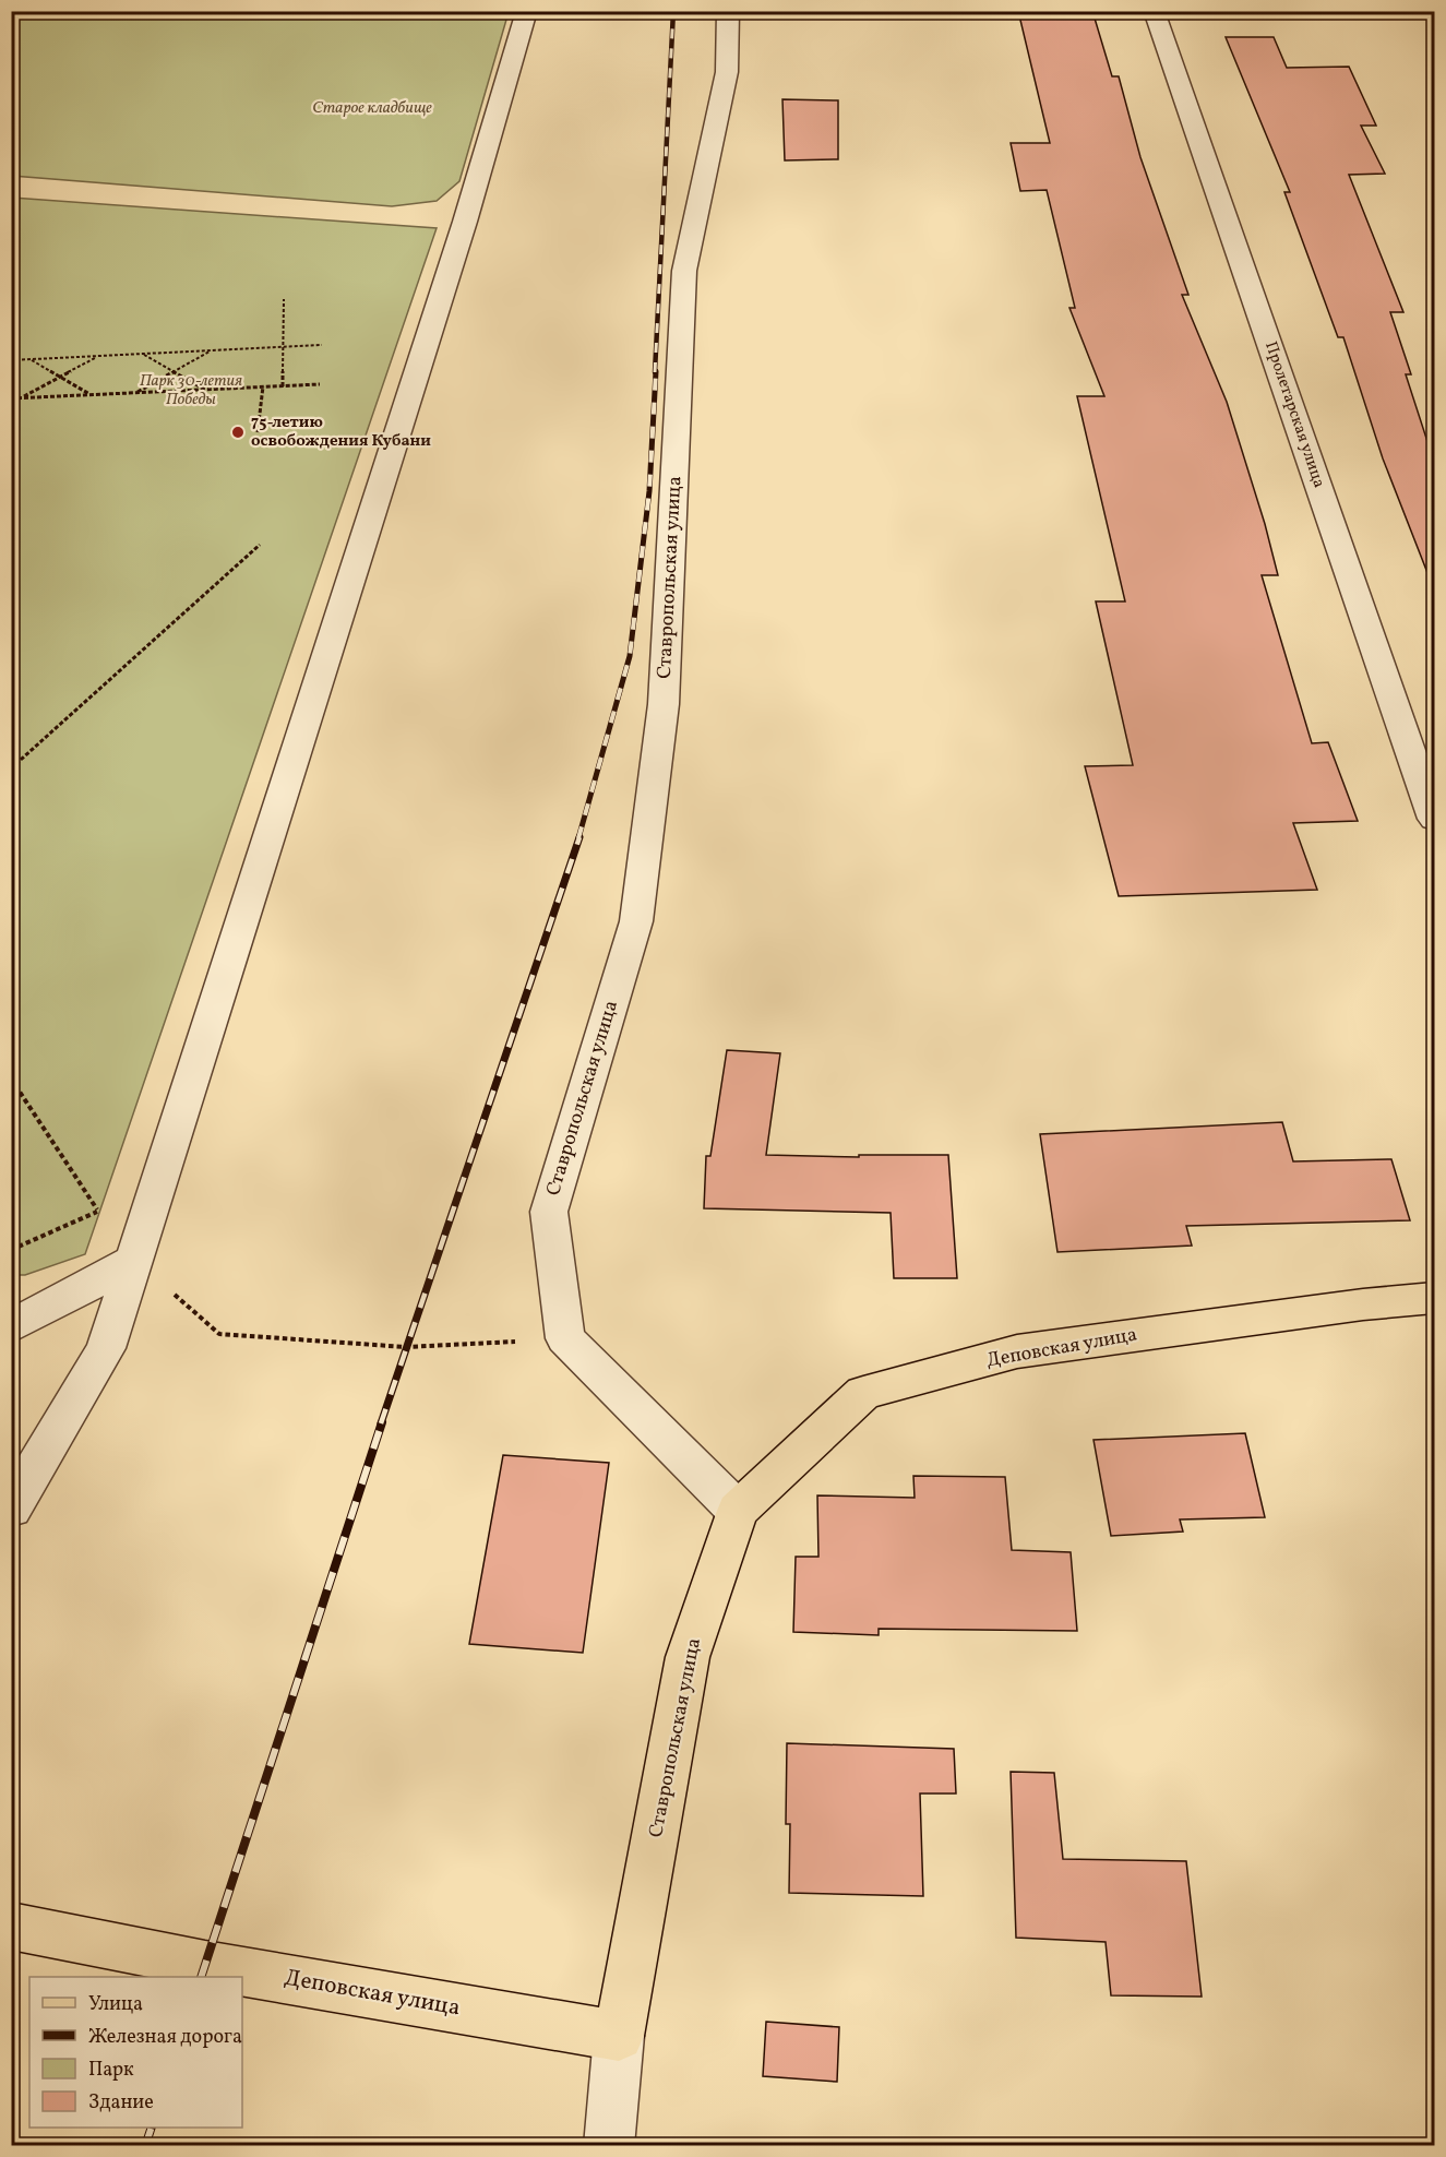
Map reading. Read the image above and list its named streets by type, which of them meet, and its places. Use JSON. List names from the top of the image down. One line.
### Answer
{"streets":{"main road":["Ставропольская улица","Деповская улица"],"street":["Пролетарская улица"]},"crossings":[["Ставропольская улица","Деповская улица"]],"parks":["Старое кладбище","Парк 30-летия Победы"],"places":["75-летию освобождения Кубани"],"legend":["Улица","Железная дорога","Парк","Здание"]}
